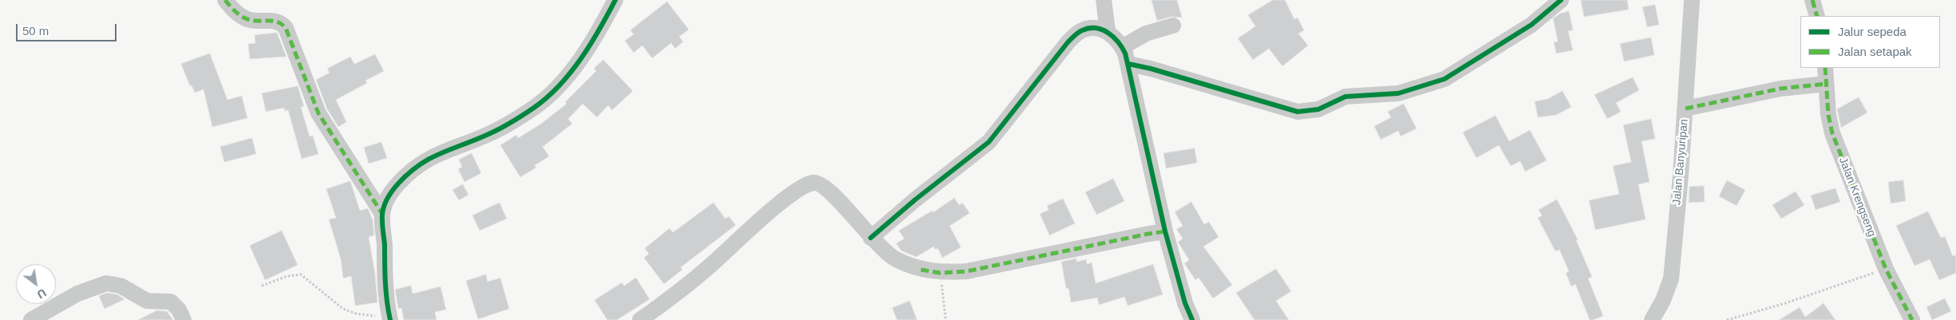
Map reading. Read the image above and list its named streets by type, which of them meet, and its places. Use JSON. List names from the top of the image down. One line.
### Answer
{"streets":{"street":["Jalan Banyuripan","Jalan Krengseng"]},"legend":["Jalur sepeda","Jalan setapak"],"scale_bar":"50 m","north":"bottom right"}
